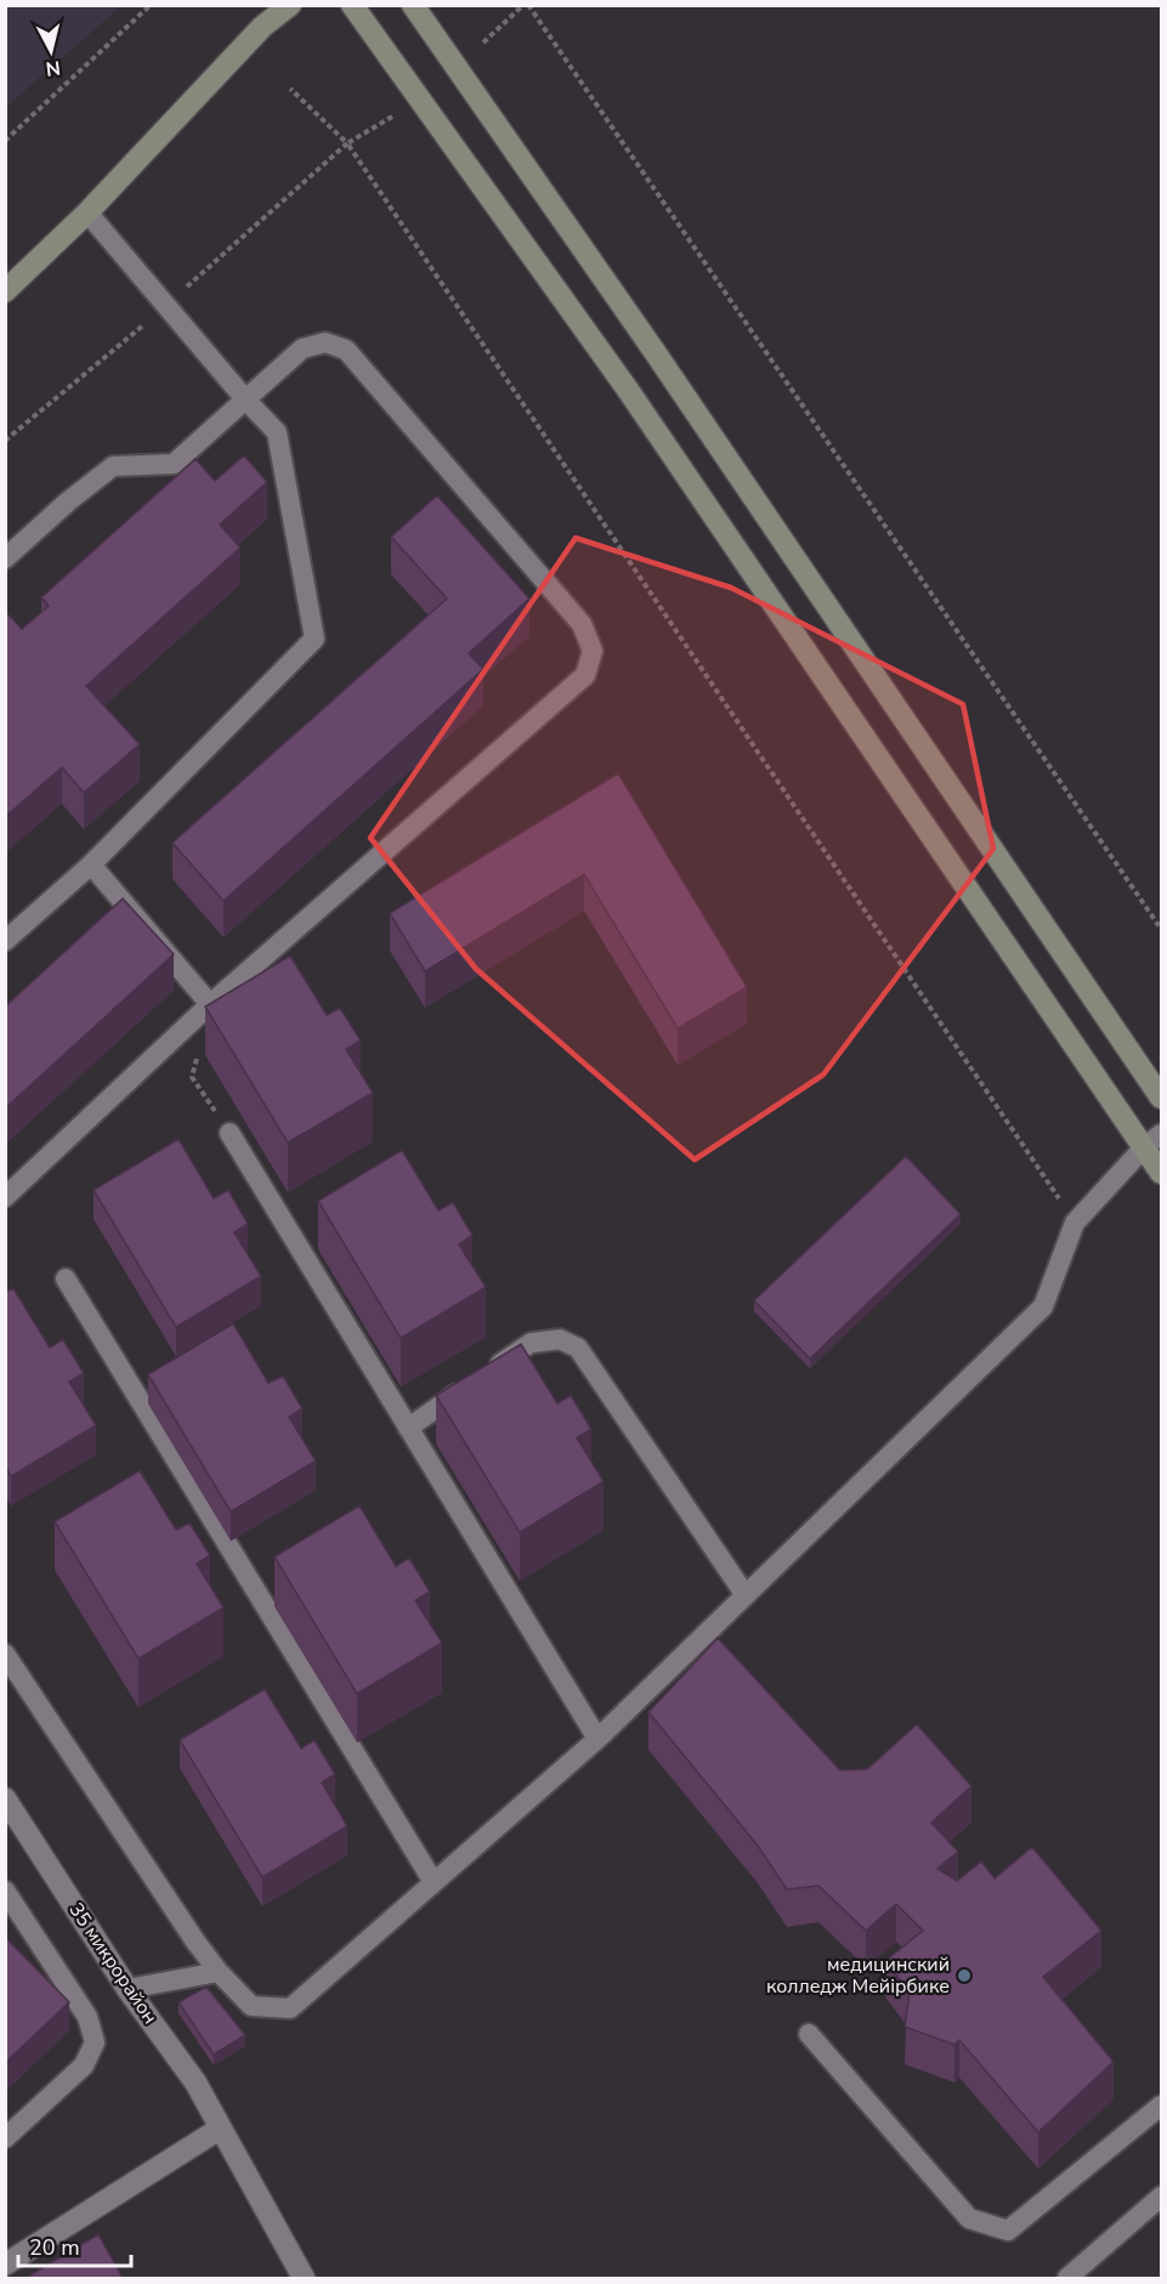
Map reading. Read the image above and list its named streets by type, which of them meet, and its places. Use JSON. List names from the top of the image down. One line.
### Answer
{"streets":{"street":["35 микрорайон"]},"places":["медицинский колледж Мейірбике"],"scale_bar":"20 m","north":"bottom"}
